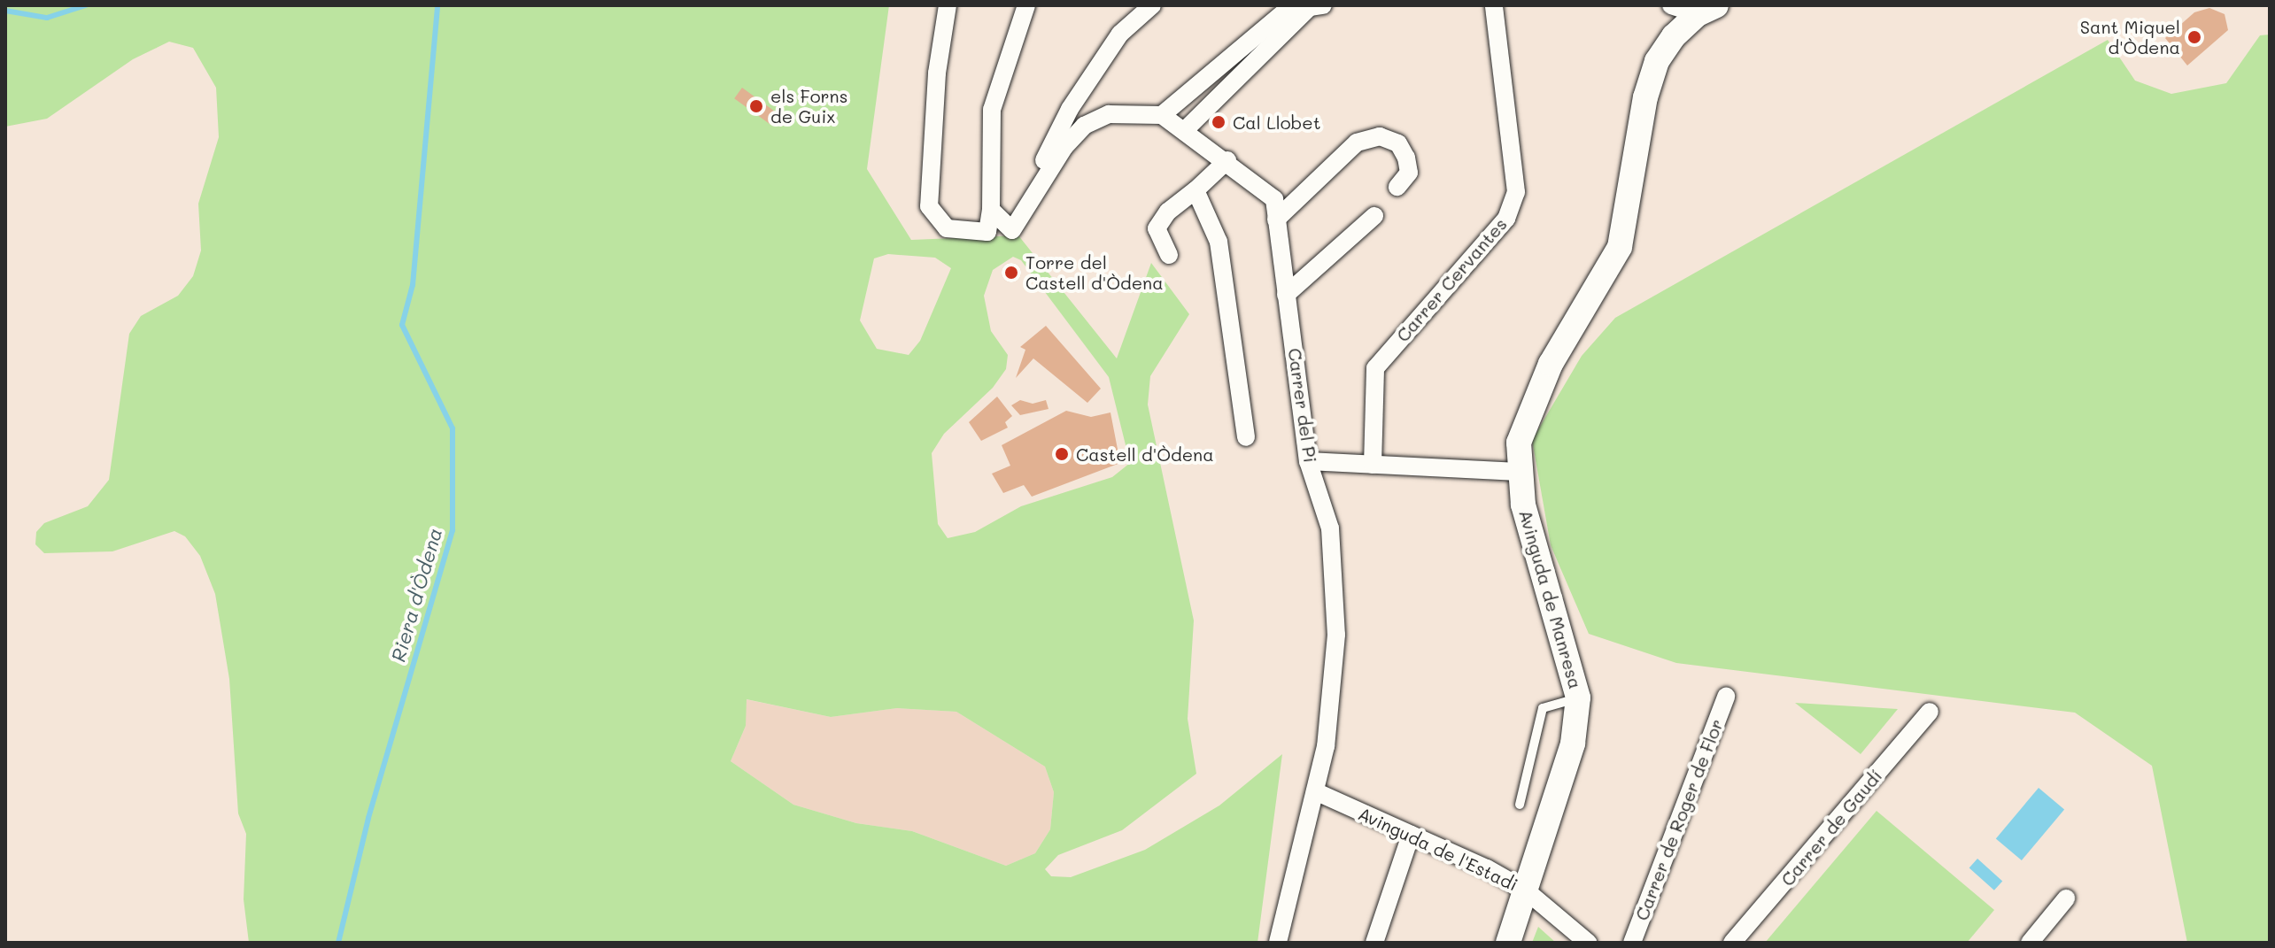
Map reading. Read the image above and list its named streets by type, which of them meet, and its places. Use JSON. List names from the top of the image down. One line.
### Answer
{"streets":{"street":["Carrer Cervantes","Carrer del Pi","Avinguda de Manresa","Carrer de Roger de Flor","Carrer de Gaudí","Avinguda de l'Estadi"]},"crossings":[["Carrer del Pi","Avinguda de l'Estadi"],["Avinguda de Manresa","Avinguda de l'Estadi"]],"water":["Riera d'Òdena"],"places":["Sant Miquel d'Òdena","els Forns de Guix","Cal Llobet","Torre del Castell d'Òdena","Castell d'Òdena"]}
